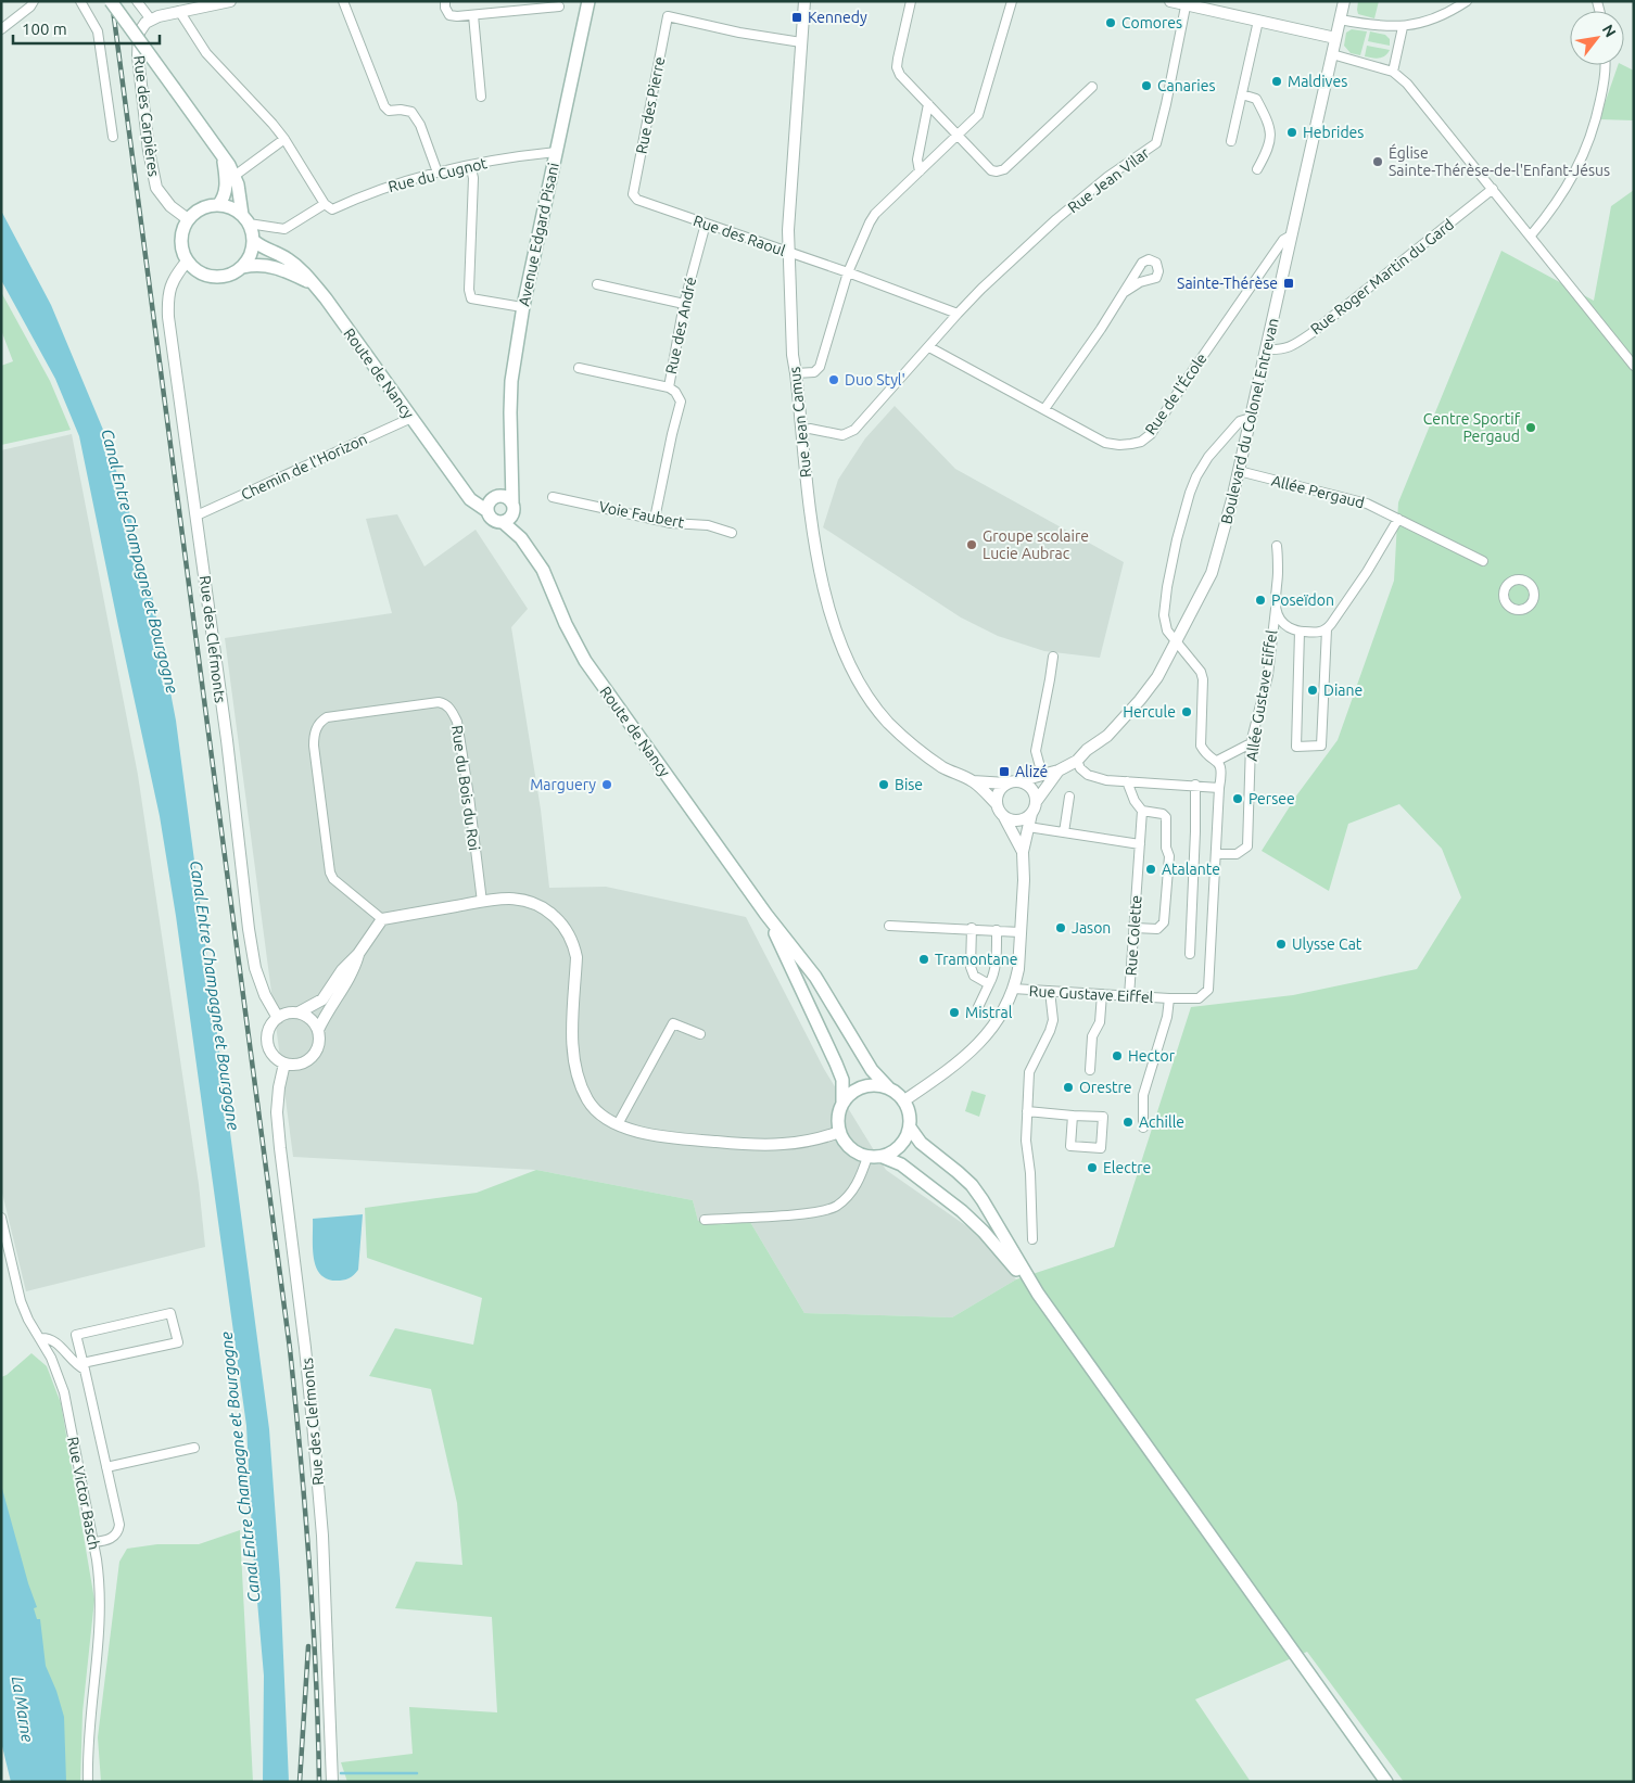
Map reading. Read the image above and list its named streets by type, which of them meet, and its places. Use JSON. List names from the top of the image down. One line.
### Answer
{"streets":{"main road":["Avenue Edgard Pisani","Route de Nancy"],"street":["Rue des Pierre","Rue des Carpières","Rue du Cugnot","Rue Jean Vilar","Rue des Raoul","Rue Roger Martin du Gard","Rue des André","Rue de l'École","Boulevard du Colonel Entrevan","Rue Jean Camus","Chemin de l'Horizon","Allée Pergaud","Voie Faubert","Rue des Clefmonts","Allée Gustave Eiffel","Rue du Bois du Roi","Rue Colette","Rue Gustave Eiffel","Rue Victor Basch"]},"crossings":[["Rue des Pierre","Rue des Raoul"],["Rue des Pierre","Rue Jean Camus"],["Rue des Carpières","Rue du Cugnot"],["Rue des Carpières","Route de Nancy"],["Rue des Carpières","Rue des Clefmonts"],["Rue du Cugnot","Avenue Edgard Pisani"],["Rue du Cugnot","Route de Nancy"],["Rue du Cugnot","Rue des Clefmonts"],["Rue Jean Vilar","Rue de l'École"],["Rue Jean Vilar","Rue Jean Camus"],["Avenue Edgard Pisani","Route de Nancy"],["Rue des Raoul","Rue des André"],["Rue des Raoul","Rue Jean Camus"],["Rue Roger Martin du Gard","Boulevard du Colonel Entrevan"],["Rue des André","Voie Faubert"],["Route de Nancy","Chemin de l'Horizon"],["Route de Nancy","Rue des Clefmonts"],["Rue de l'École","Boulevard du Colonel Entrevan"],["Boulevard du Colonel Entrevan","Rue Jean Camus"],["Boulevard du Colonel Entrevan","Allée Pergaud"],["Chemin de l'Horizon","Rue des Clefmonts"],["Allée Gustave Eiffel","Rue Gustave Eiffel"],["Rue Colette","Rue Gustave Eiffel"]],"water":["Canal Entre Champagne et Bourgogne","La Marne"],"places":{"transit":["Kennedy","Sainte-Thérèse","Alizé"],"other":["Comores","Maldives","Canaries","Hebrides","Église Sainte-Thérèse-de-l'Enfant-Jésus","Duo Styl'","Centre Sportif Pergaud","Groupe scolaire Lucie Aubrac","Poseïdon","Diane","Hercule","Marguery","Bise","Persee","Atalante","Jason","Ulysse Cat","Tramontane","Mistral","Hector","Orestre","Achille","Electre"]},"scale_bar":"100 m","north":"top right"}
